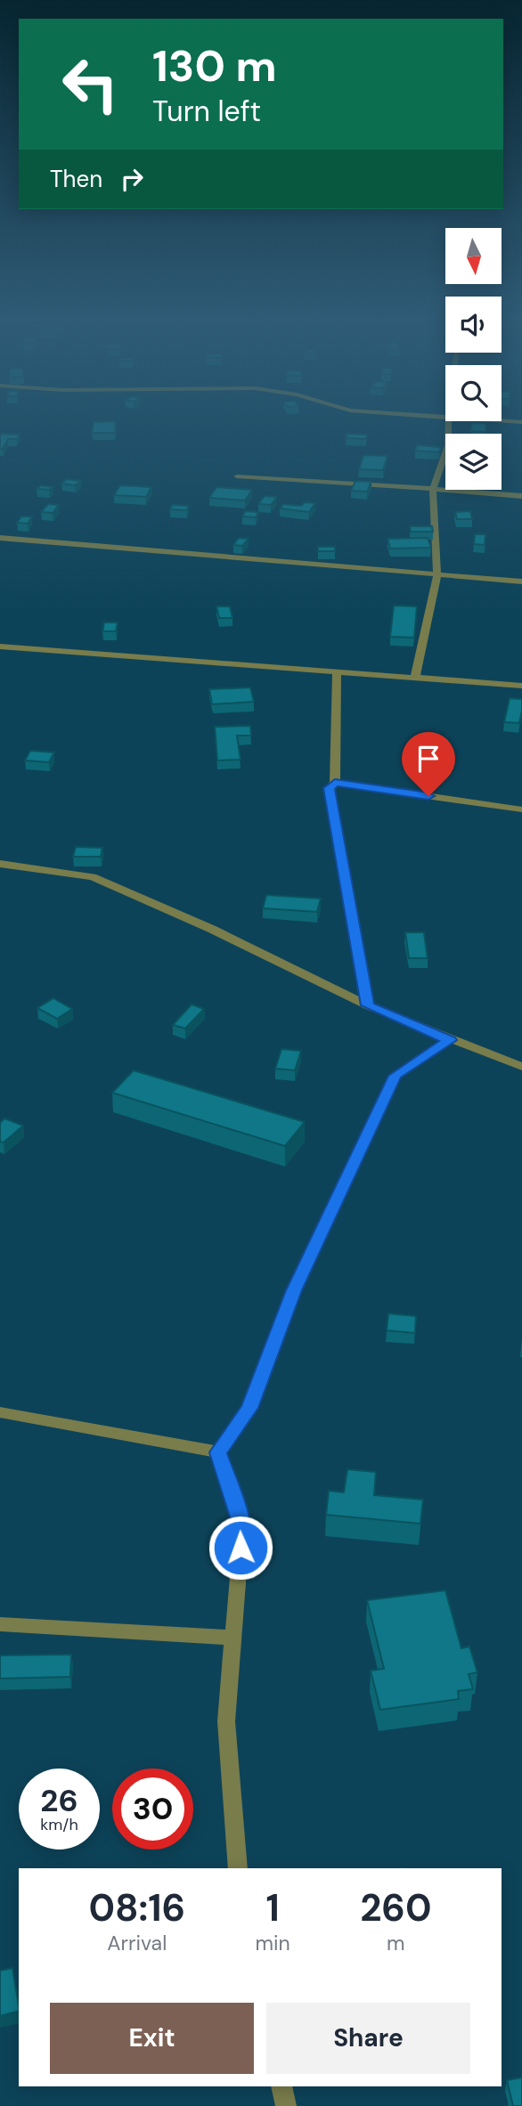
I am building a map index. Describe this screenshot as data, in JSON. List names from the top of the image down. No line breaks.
{"north":"bottom","page":{"turn":["130 m","Turn left"],"then":"Then","speed":"26 km/h","limit":"30","eta":["08:16","Arrival","1","min","260","m"],"buttons":["Exit","Share"]}}
